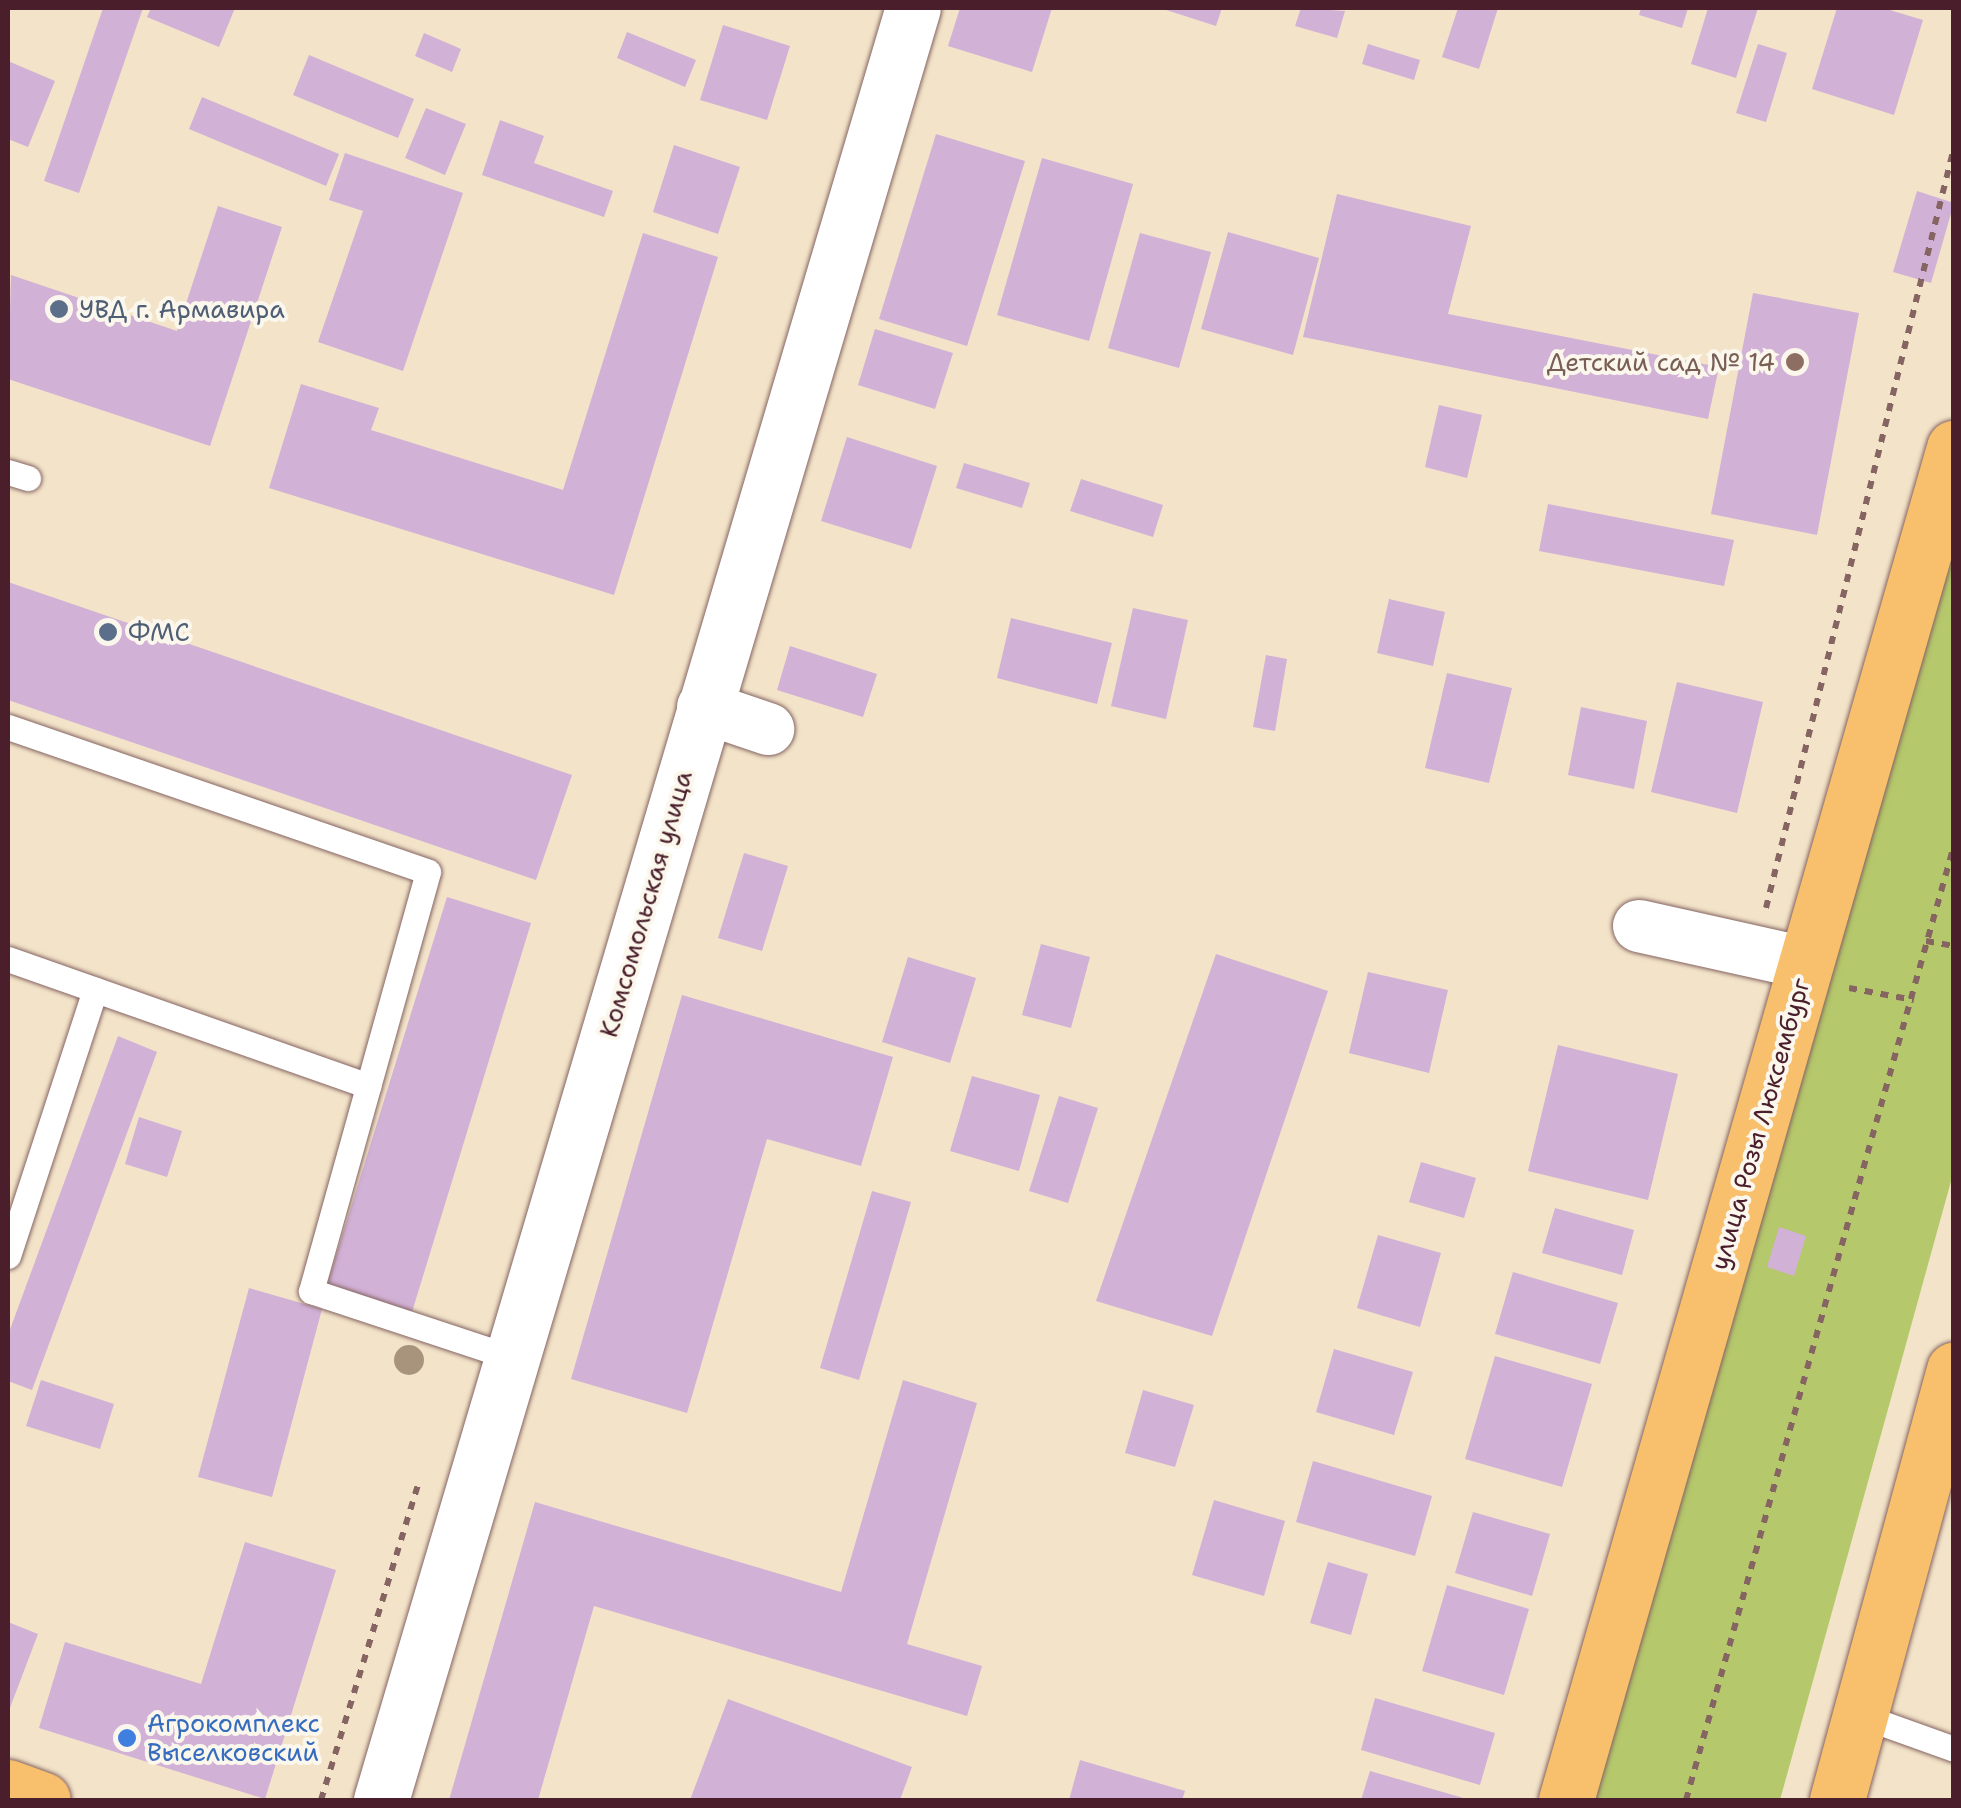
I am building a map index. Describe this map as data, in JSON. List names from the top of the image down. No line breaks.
{"streets":{"main road":["улица Розы Люксембург"],"street":["Комсомольская улица"]},"places":["УВД г. Армавира","Детский сад № 14","ФМС","Агрокомплекс Выселковский"]}
